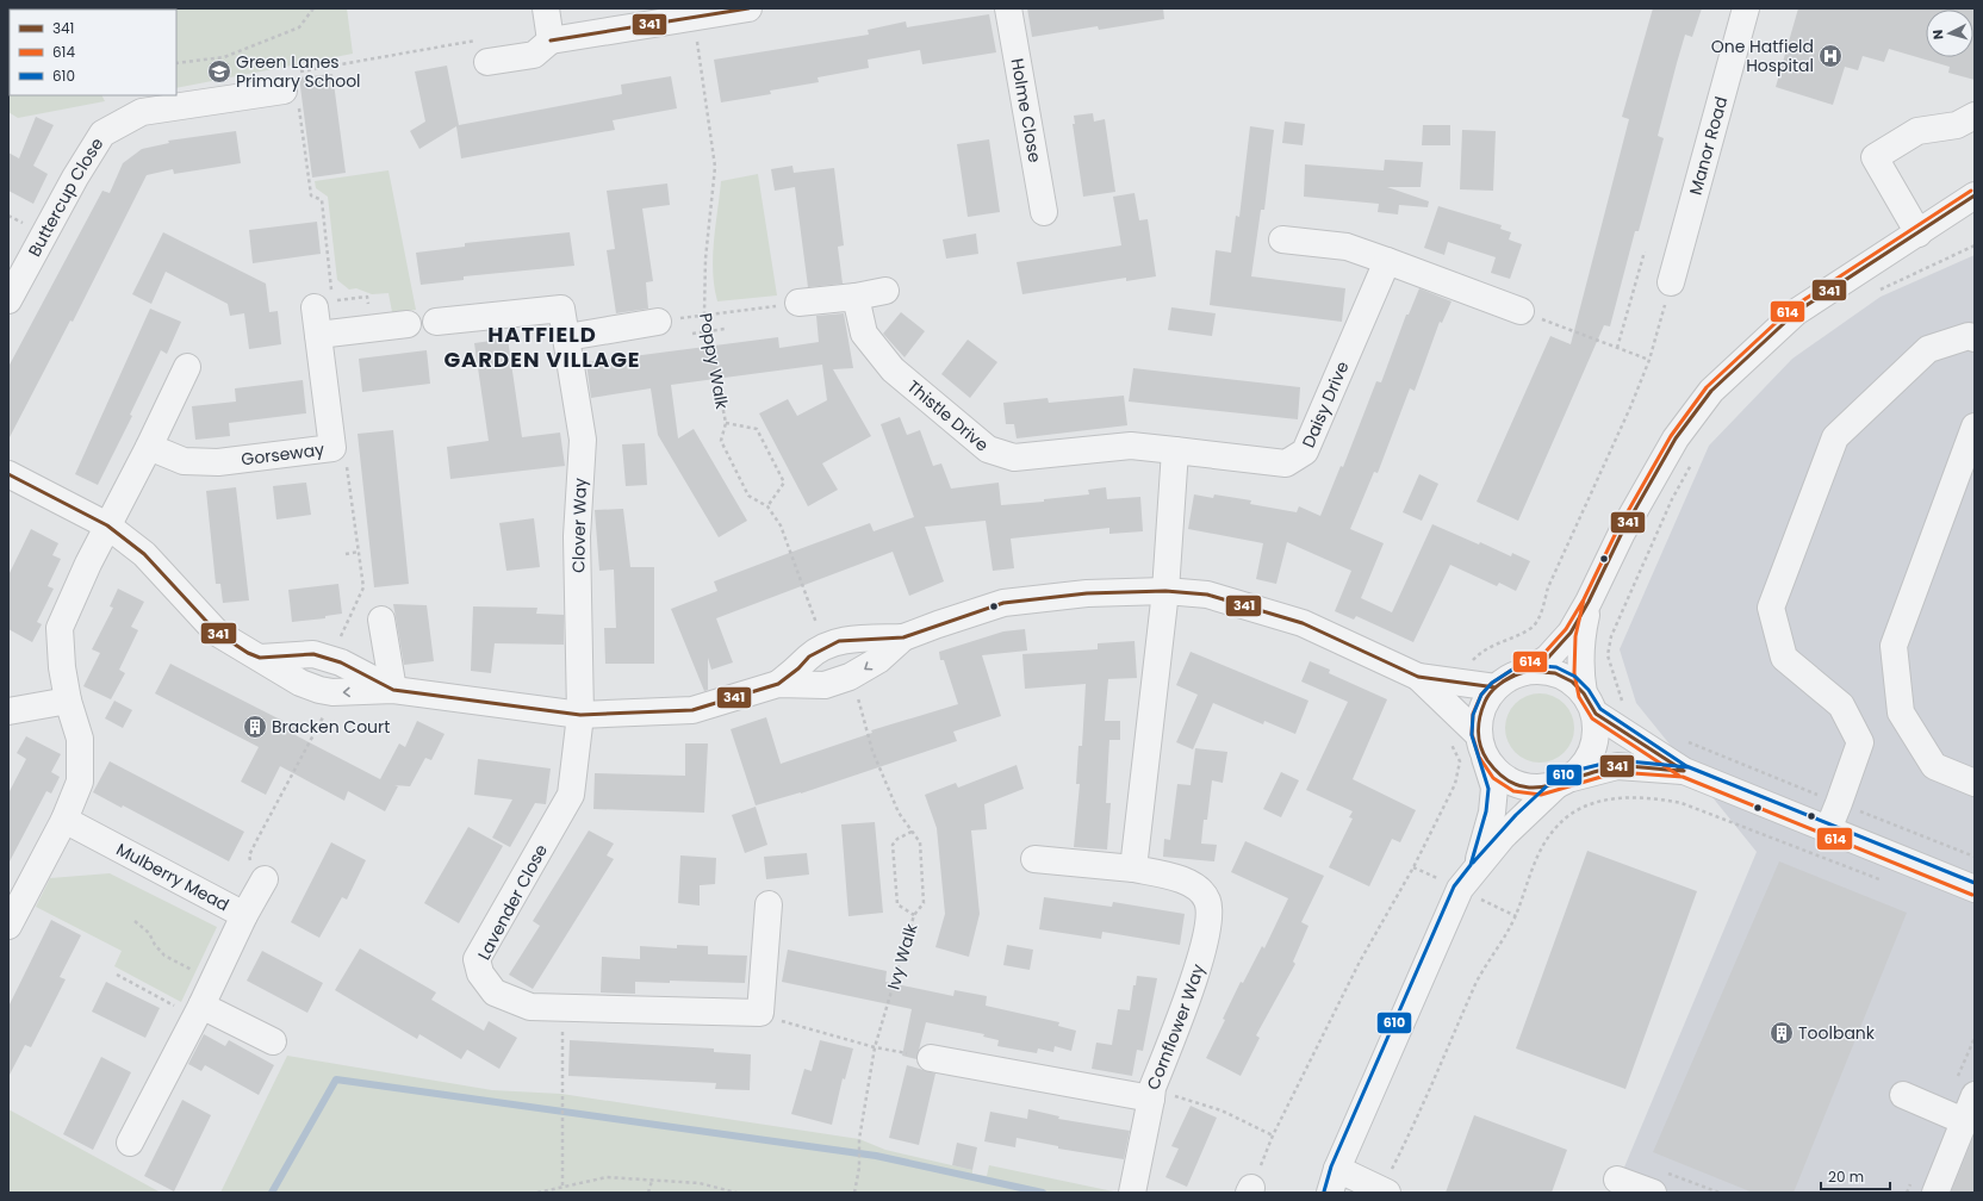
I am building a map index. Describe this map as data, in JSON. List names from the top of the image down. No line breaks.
{"streets":{"street":["Holme Close","Manor Road","Buttercup Close","Daisy Drive","Thistle Drive","Gorseway","Clover Way","Mulberry Mead","Lavender Close","Cornflower Way"],"path":["Poppy Walk","Ivy Walk"]},"crossings":[["Daisy Drive","Thistle Drive"],["Clover Way","Lavender Close"]],"districts":["HATFIELD GARDEN VILLAGE"],"places":{"hospital":["One Hatfield Hospital"],"school or university":["Green Lanes Primary School"],"building":["Bracken Court","Toolbank"]},"lines":["transit line 341","transit line 614","transit line 610"],"legend":["341","614","610"],"scale_bar":"20 m","north":"left"}
